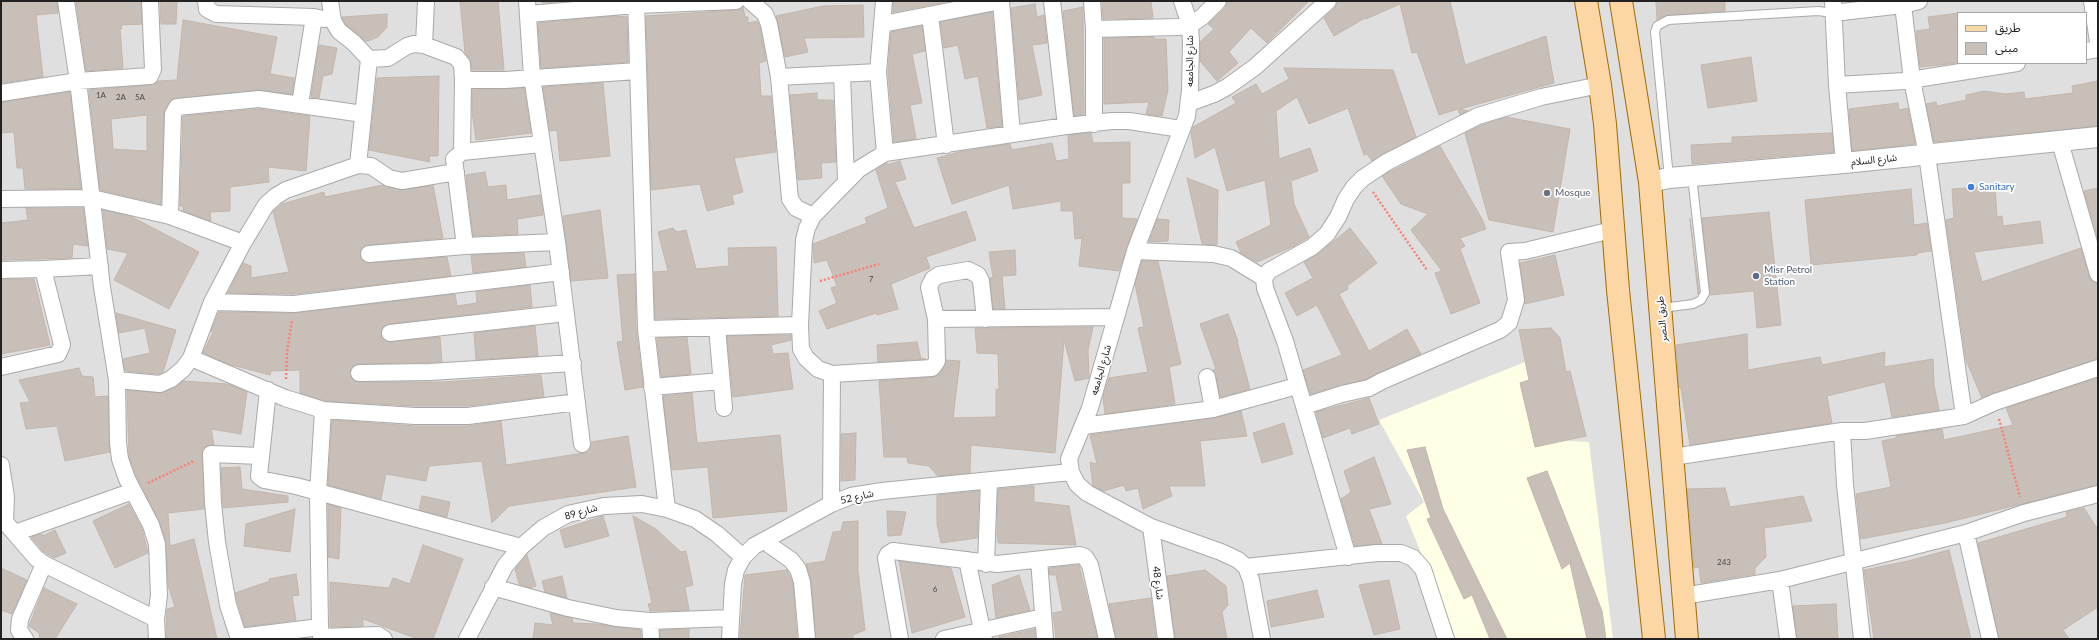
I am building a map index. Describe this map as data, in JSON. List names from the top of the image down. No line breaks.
{"streets":{"main road":["طريق النصر"],"street":["شارع الجامعه","شارع السلام","شارع 52","شارع 89","شارع 48"]},"crossings":[["شارع الجامعه","شارع 52"],["شارع السلام","طريق النصر"],["شارع 52","شارع 89"]],"places":["Sanitary","Mosque","Misr Petrol Station"],"house_numbers":["1A","2A","5A","7","243","6"],"legend":["طريق","مبنى"]}
